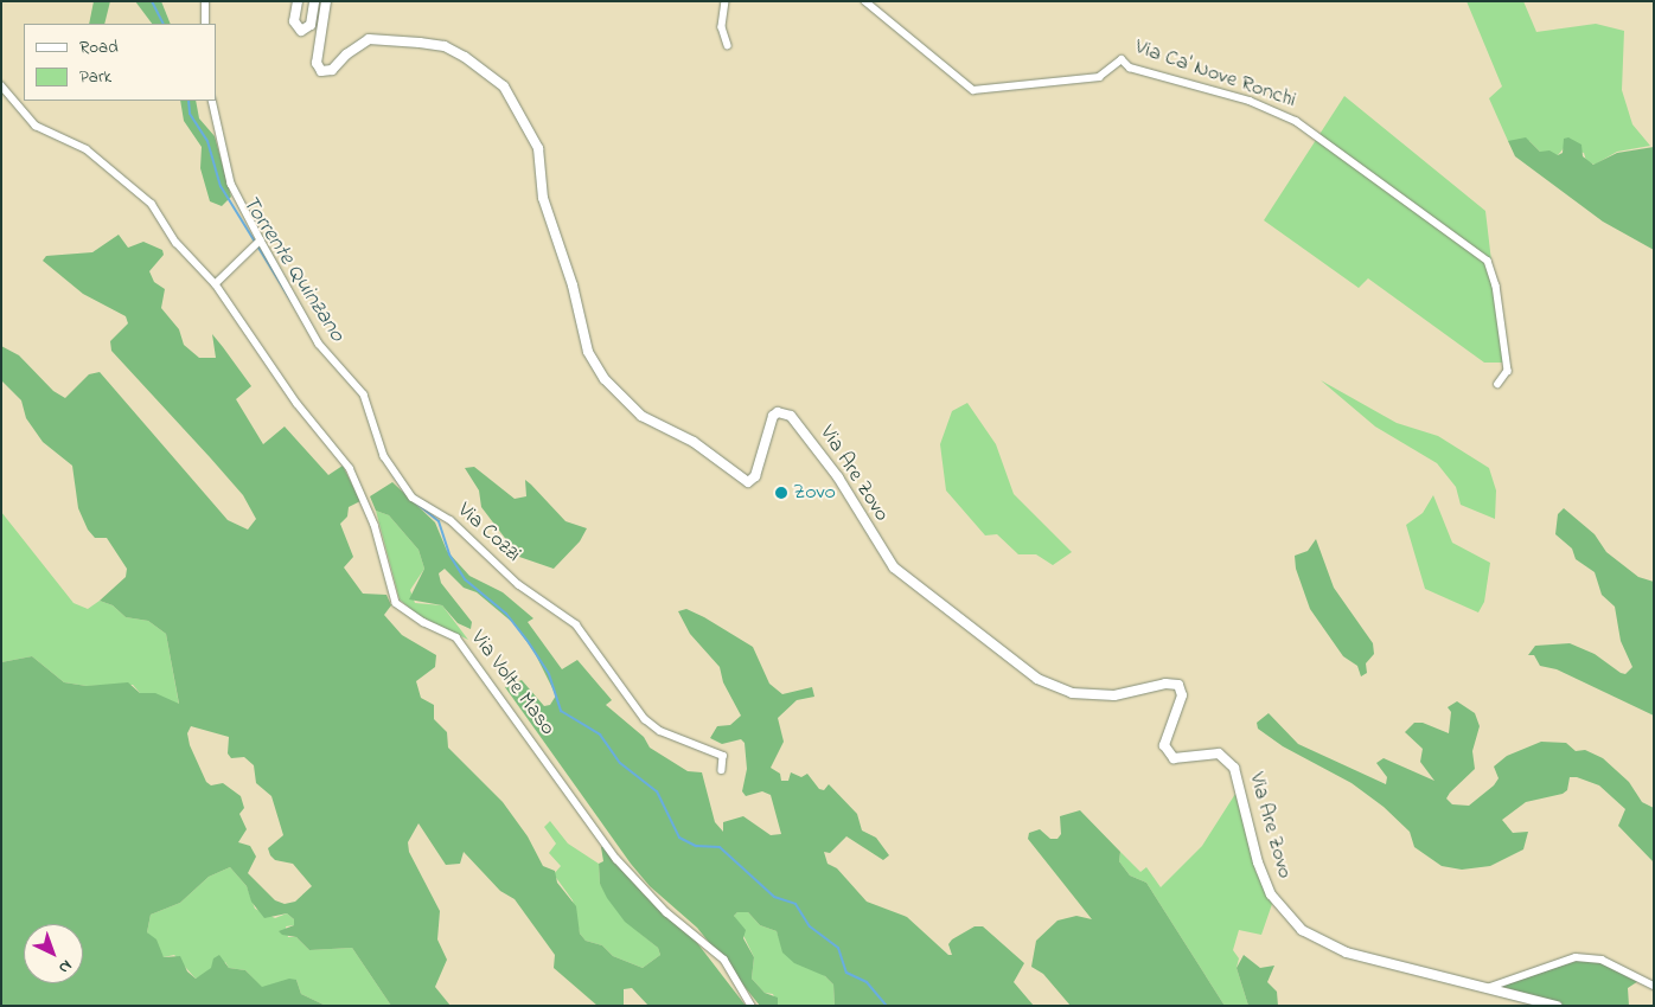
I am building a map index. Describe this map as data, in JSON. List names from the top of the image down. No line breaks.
{"streets":{"street":["Via Ca' Nove Ronchi","Via Are Zovo","Via Cozzi","Via Volte Maso"]},"water":["Torrente Quinzano"],"places":["Zovo"],"legend":["Road","Park"],"north":"bottom right"}
